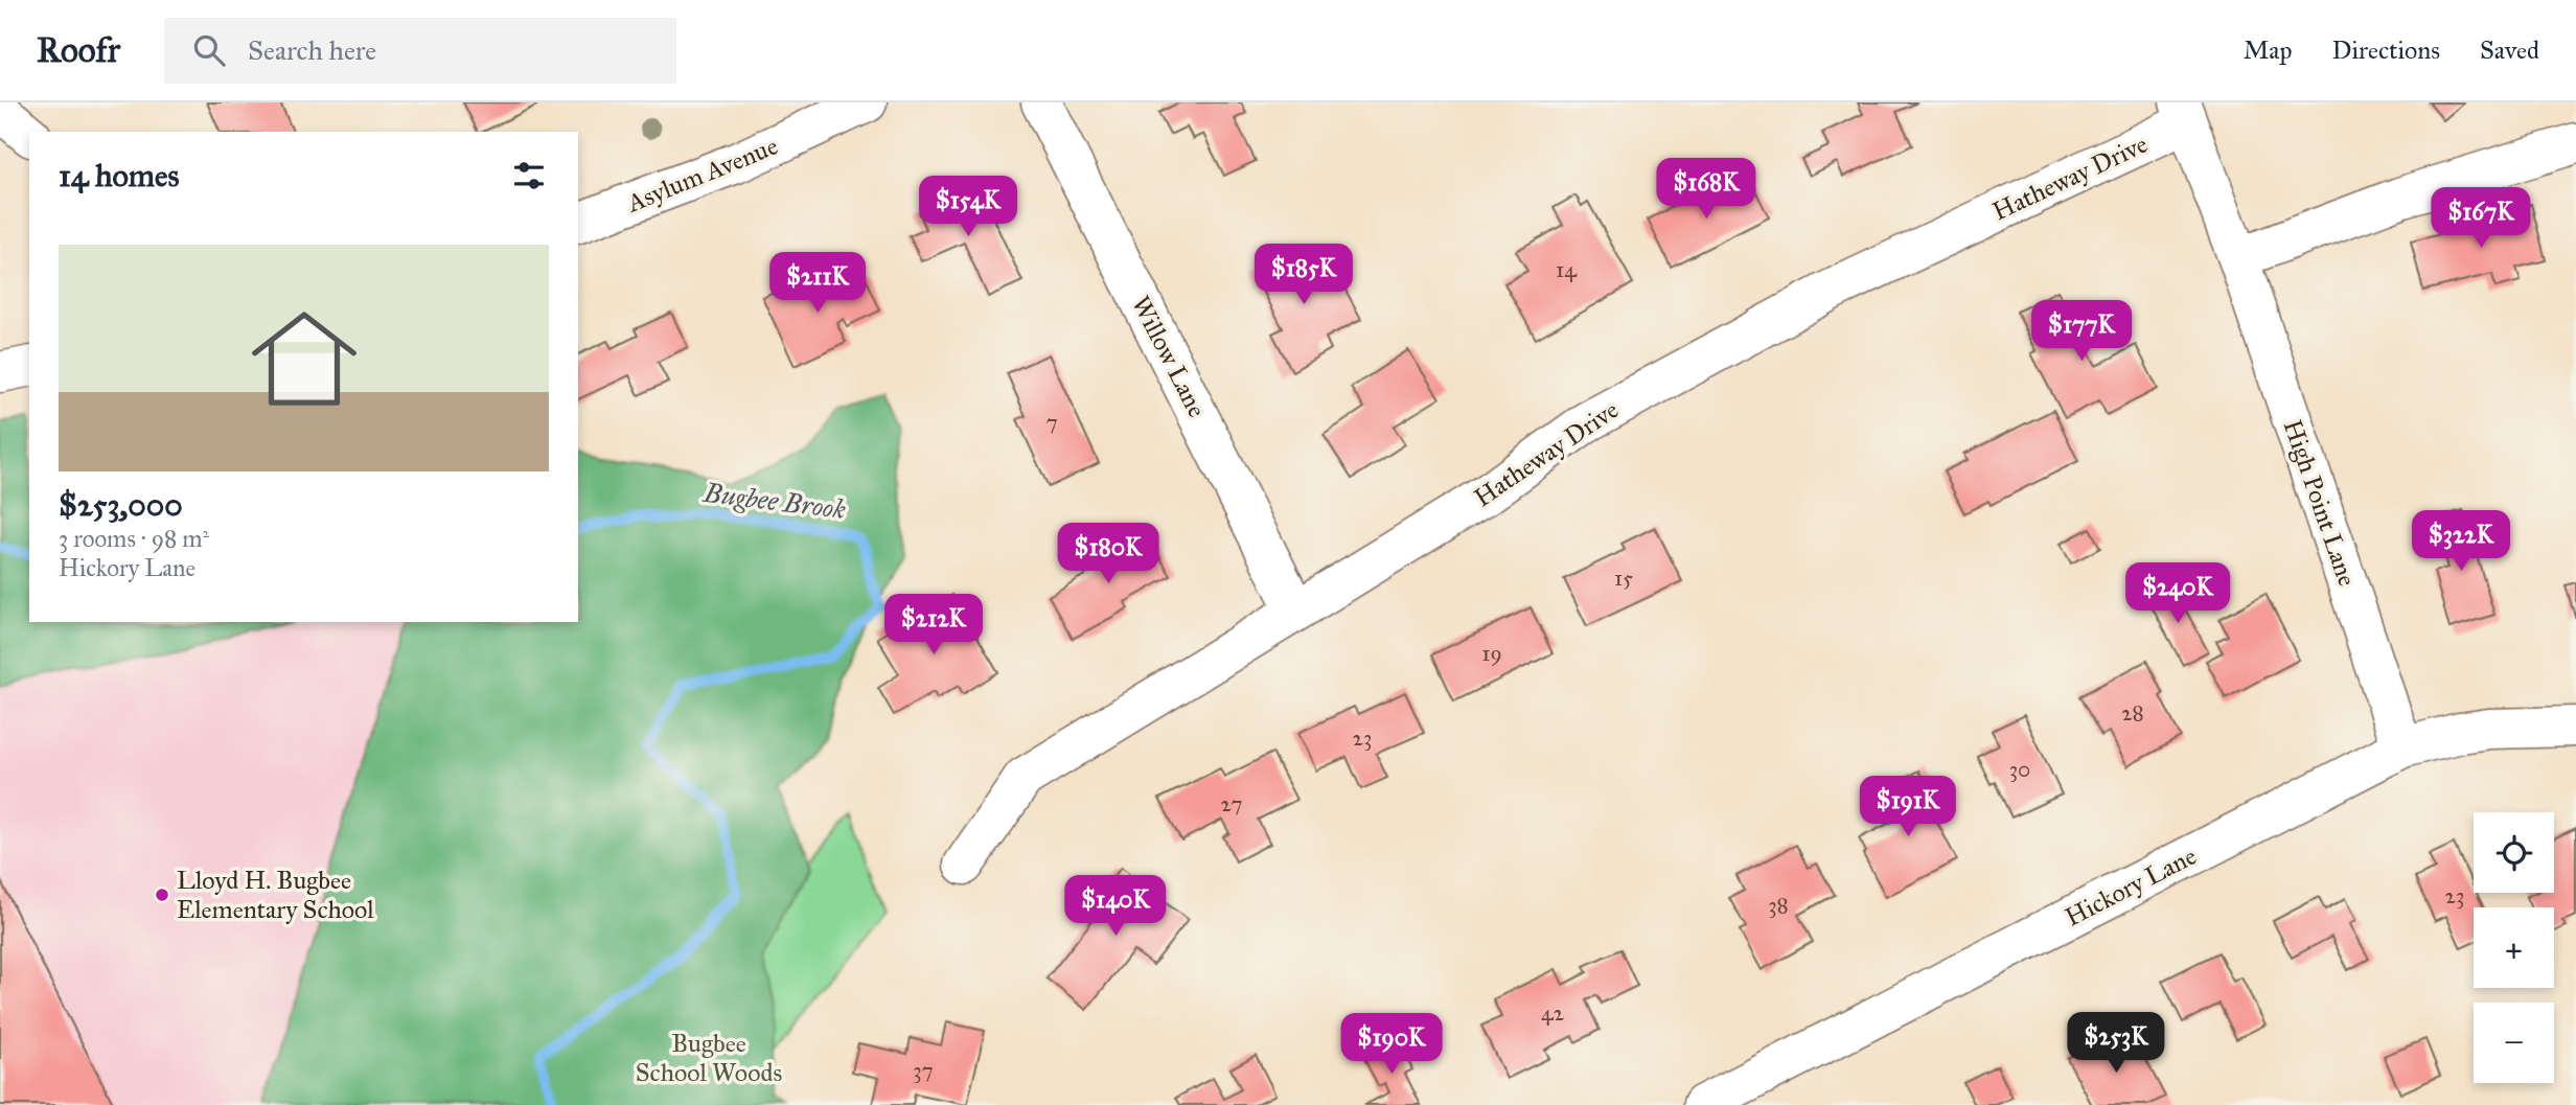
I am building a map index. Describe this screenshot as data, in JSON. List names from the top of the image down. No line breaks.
{"streets":{"street":["Asylum Avenue","Hatheway Drive","Willow Lane","High Point Lane","Hickory Lane"]},"crossings":[["Hatheway Drive","Willow Lane"],["Hatheway Drive","High Point Lane"],["High Point Lane","Hickory Lane"]],"water":["Bugbee Brook"],"parks":["Bugbee School Woods"],"places":["Lloyd H. Bugbee Elementary School"],"house_numbers":["14","7","15","19","28","23","30","27","23","38","42","37"],"page":{"header":"Roofr","search":"Search here","nav":["Map","Directions","Saved"],"heading":"14 homes","price":["$168K","$154K","$167K","$185K","$211K","$177K","$322K","$180K","$240K","$212K","$191K","$140K","$253K","$190K"],"list":[{"name":"$253,000","note":"3 rooms · 98 m² · Hickory Lane"}],"map_buttons":["+","−"]}}
